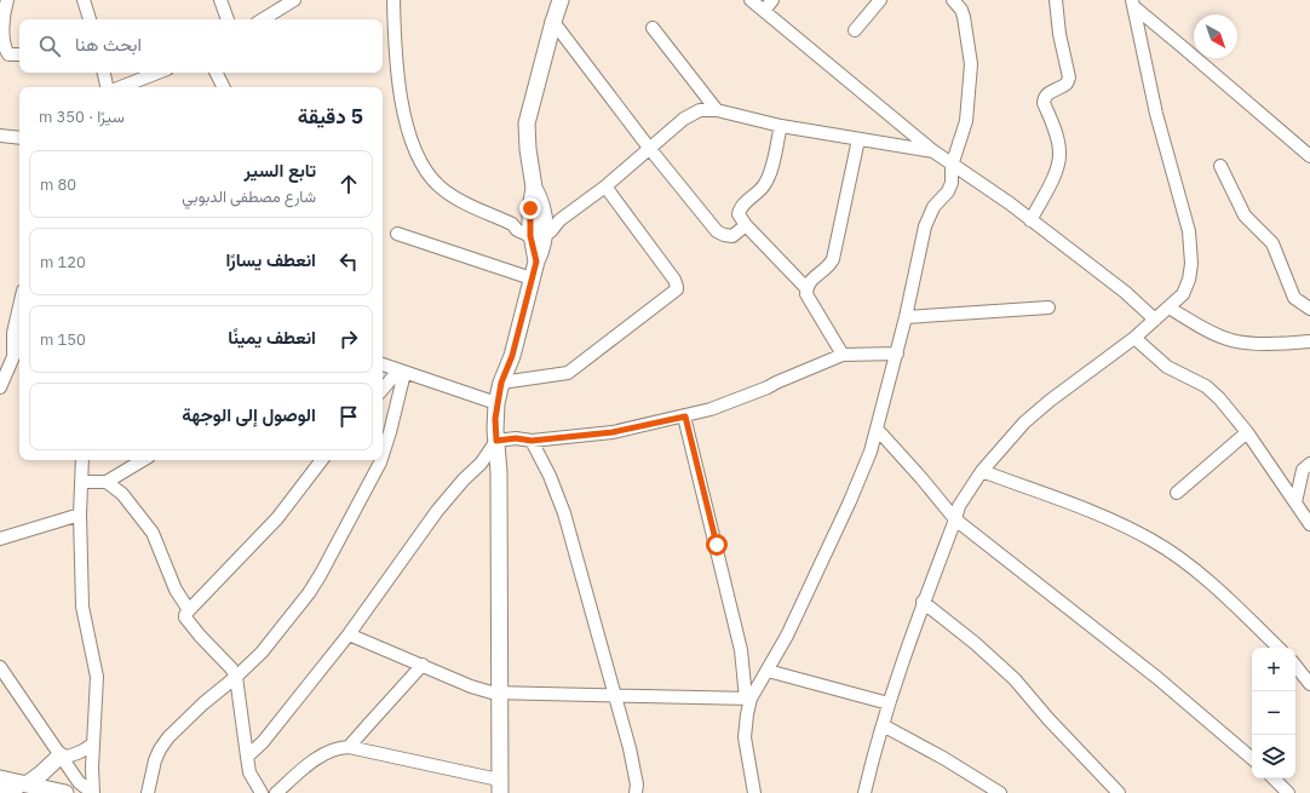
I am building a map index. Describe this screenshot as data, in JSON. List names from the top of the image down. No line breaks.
{"north":"bottom right","page":{"search":"ابحث هنا","heading":["5 دقيقة","سيرًا · 350 m"],"list":[["تابع السير","شارع مصطفى الدبوبي","80 m"],["انعطف يسارًا","120 m"],["انعطف يمينًا","150 m"],"الوصول إلى الوجهة"],"map_buttons":["+","−"]}}
